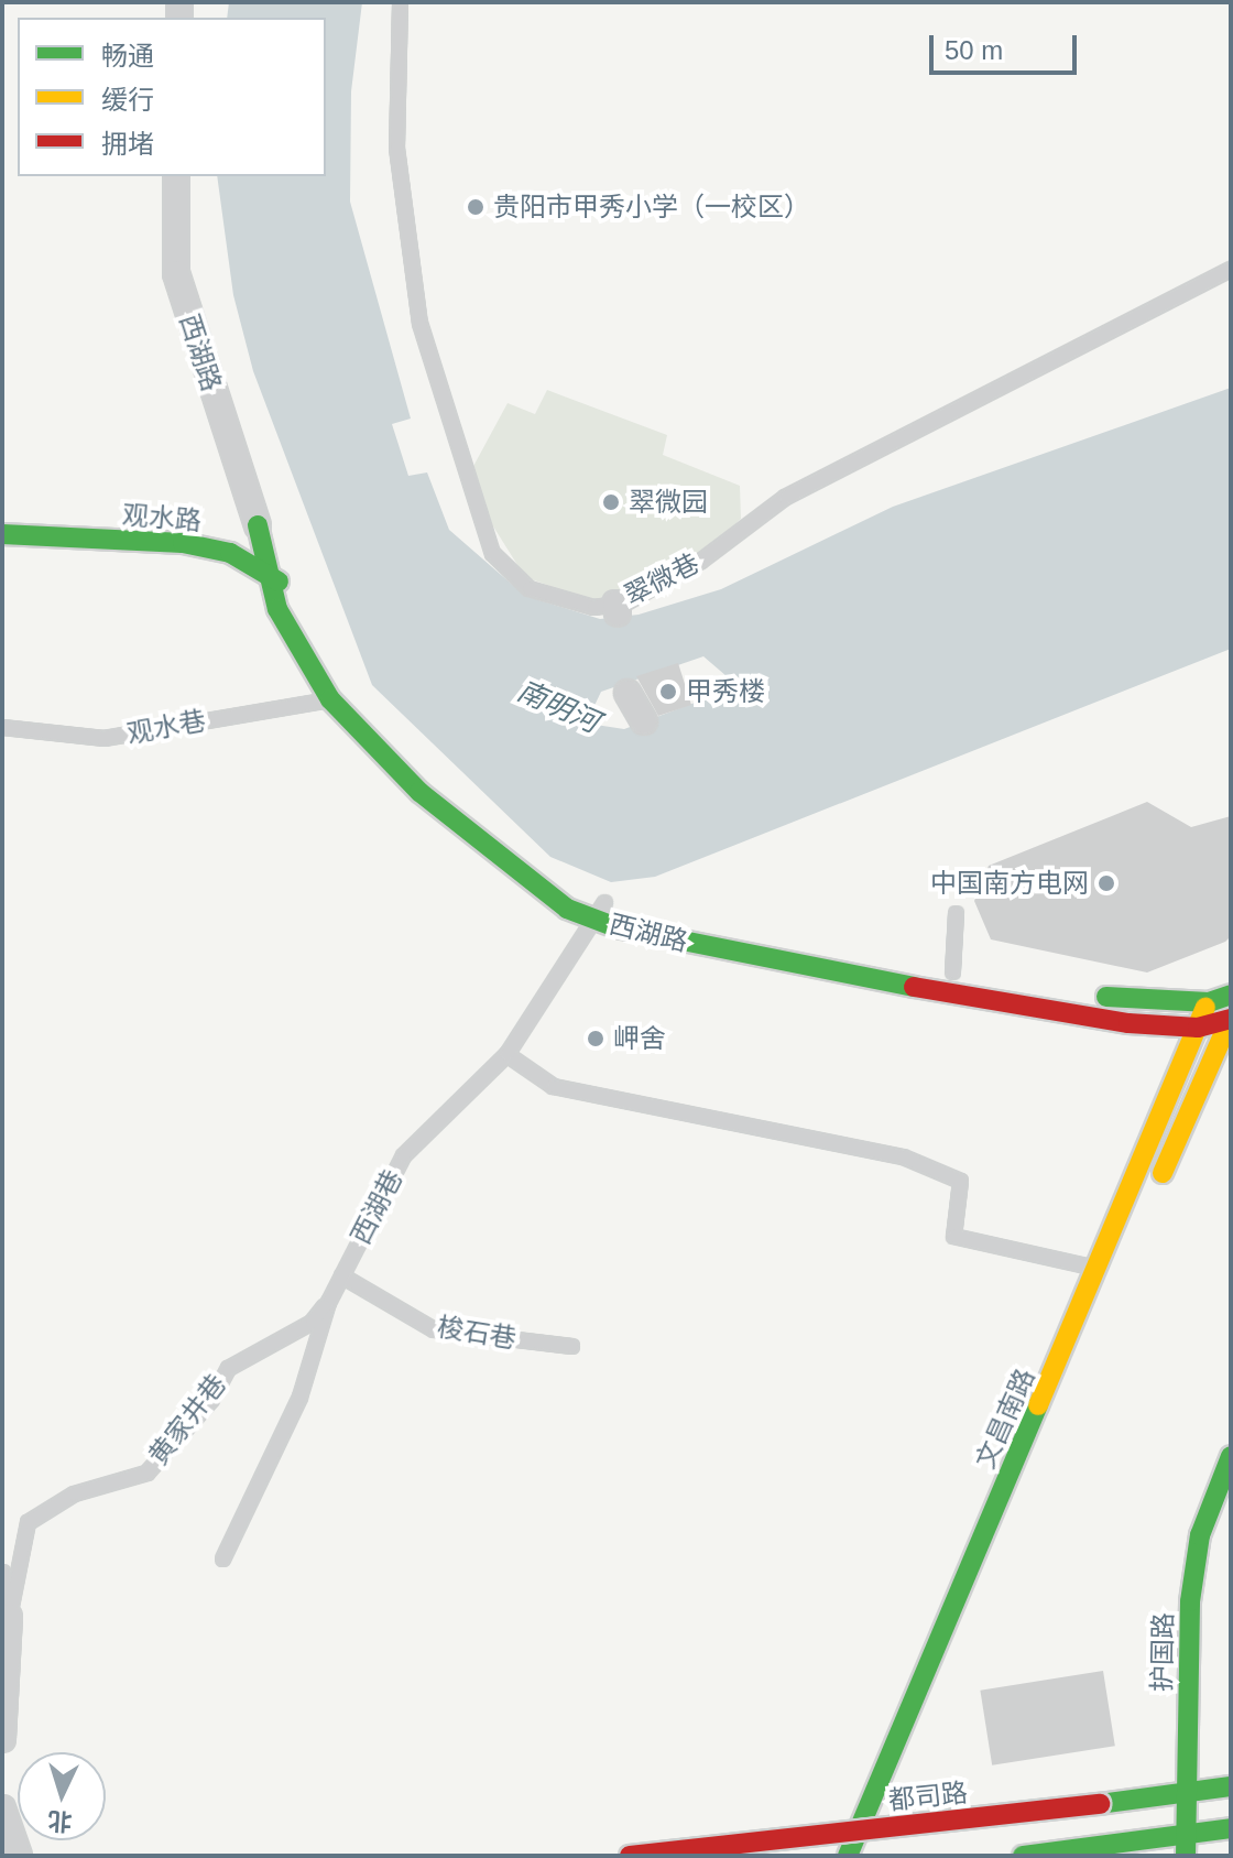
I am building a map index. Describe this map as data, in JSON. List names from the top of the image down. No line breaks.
{"streets":{"main road":["西湖路","观水路","文昌南路","护国路","都司路"],"lane":["翠微巷","观水巷","西湖巷","梭石巷","黄家井巷"]},"crossings":[["西湖路","观水路"],["西湖路","观水巷"],["西湖路","西湖巷"],["西湖路","文昌南路"],["西湖巷","梭石巷"],["西湖巷","黄家井巷"],["护国路","都司路"]],"water":["南明河"],"places":["贵阳市甲秀小学（一校区）","翠微园","甲秀楼","中国南方电网","岬舍"],"legend":["畅通","缓行","拥堵"],"scale_bar":"50 m","north":"bottom"}
